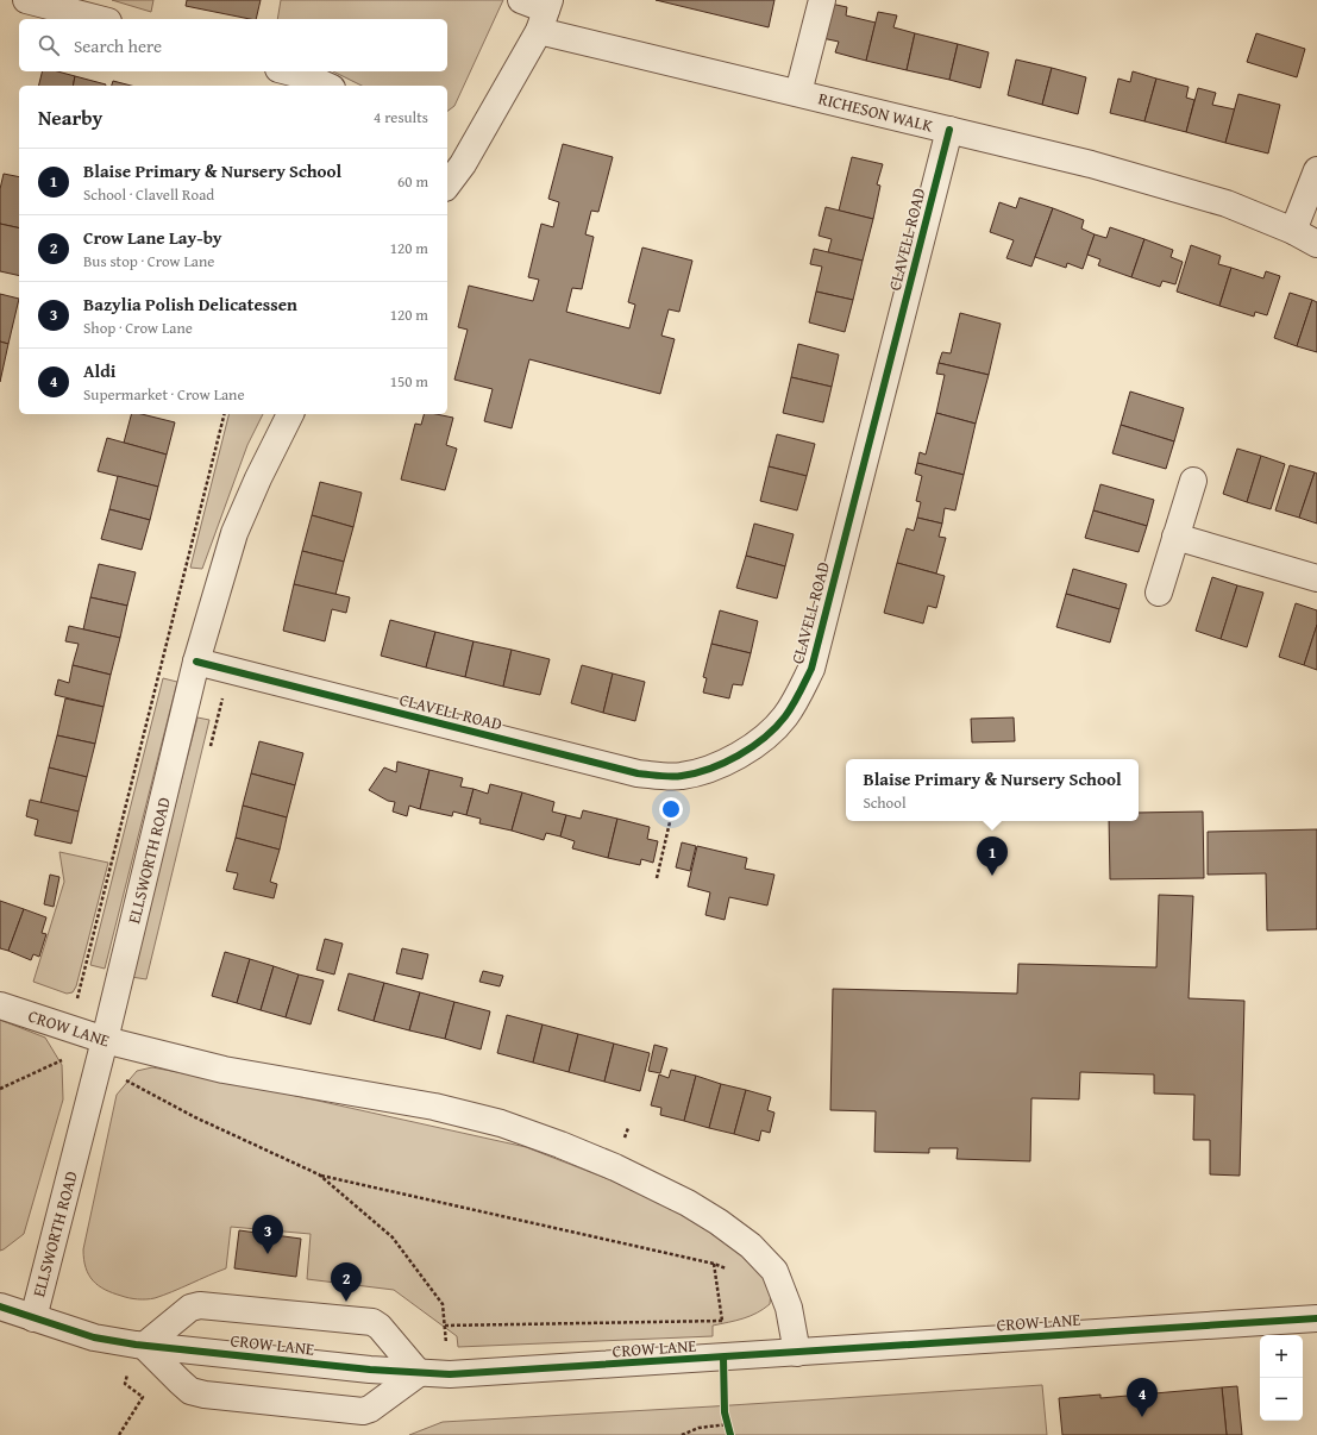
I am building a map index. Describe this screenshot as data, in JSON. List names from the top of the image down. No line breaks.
{"streets":{"street":["RICHESON WALK","CLAVELL ROAD","ELLSWORTH ROAD","CROW LANE"]},"crossings":[["RICHESON WALK","CLAVELL ROAD"],["CLAVELL ROAD","ELLSWORTH ROAD"],["ELLSWORTH ROAD","CROW LANE"]],"page":{"search":"Search here","heading":["Nearby","4 results"],"list":[{"mark":"1","name":"Blaise Primary & Nursery School","note":"School · Clavell Road","value":"60 m"},{"mark":"2","name":"Crow Lane Lay-by","note":"Bus stop · Crow Lane","value":"120 m"},{"mark":"3","name":"Bazylia Polish Delicatessen","note":"Shop · Crow Lane","value":"120 m"},{"mark":"4","name":"Aldi","note":"Supermarket · Crow Lane","value":"150 m"}],"popup":["Blaise Primary & Nursery School","School"],"pins":["1","3","2","4"],"map_buttons":["+","−"]}}
